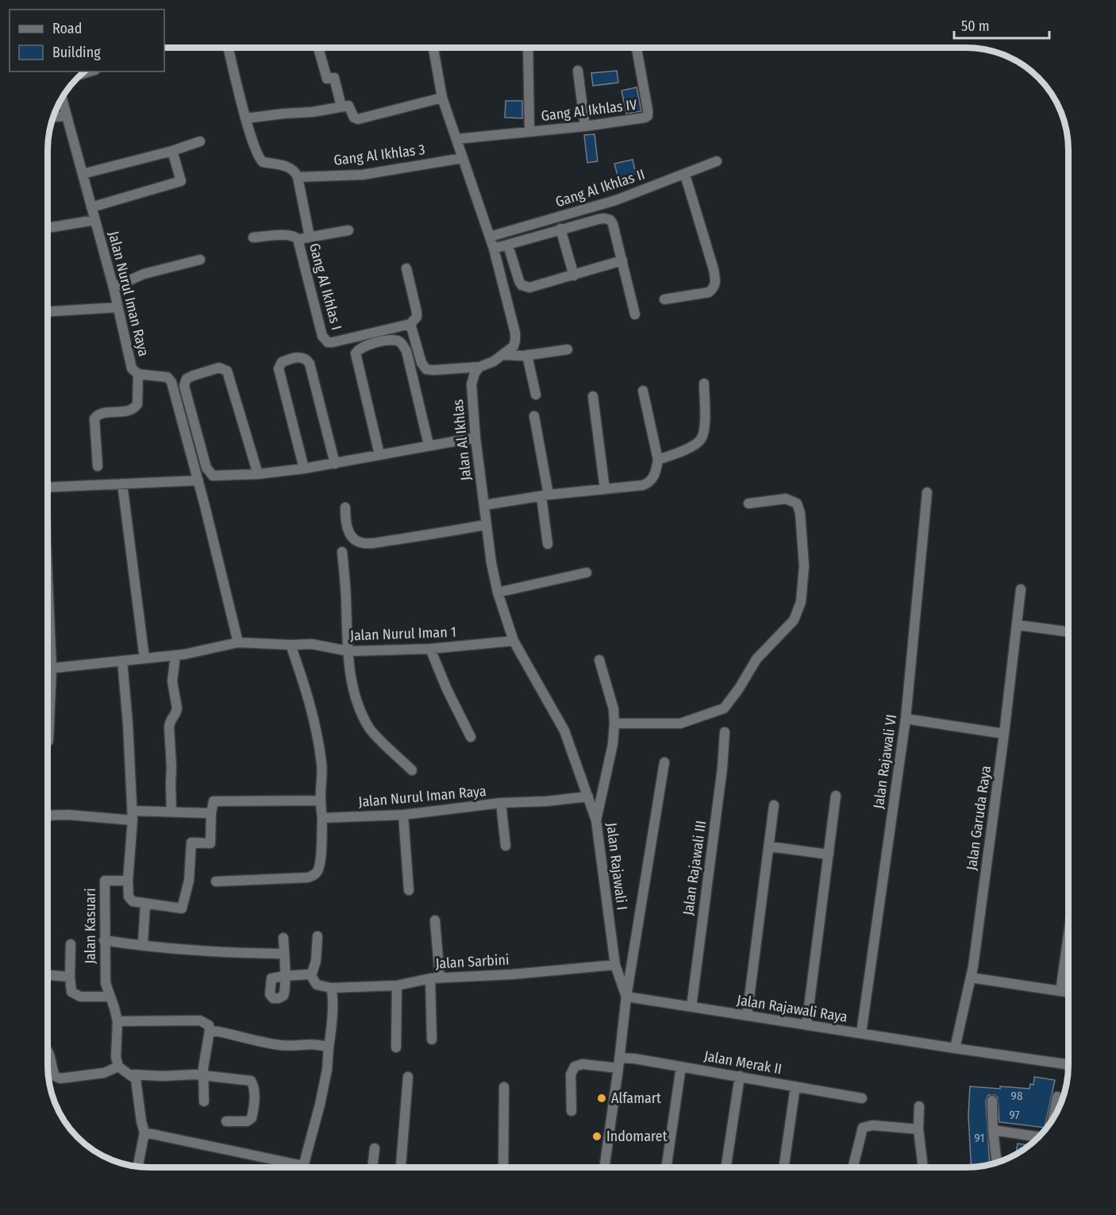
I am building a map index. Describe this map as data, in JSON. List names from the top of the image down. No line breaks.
{"streets":{"street":["Gang Al Ikhlas IV","Gang Al Ikhlas 3","Gang Al Ikhlas II","Gang Al Ikhlas I","Jalan Nurul Iman Raya","Jalan Al Ikhlas","Jalan Nurul Iman 1","Jalan Rajawali VI","Jalan Garuda Raya","Jalan Rajawali I","Jalan Rajawali III","Jalan Kasuari","Jalan Sarbini","Jalan Rajawali Raya","Jalan Merak II"]},"crossings":[["Jalan Nurul Iman Raya","Jalan Al Ikhlas"],["Jalan Nurul Iman Raya","Jalan Nurul Iman 1"],["Jalan Al Ikhlas","Jalan Nurul Iman 1"],["Jalan Al Ikhlas","Jalan Rajawali I"],["Jalan Rajawali VI","Jalan Rajawali Raya"],["Jalan Garuda Raya","Jalan Rajawali Raya"],["Jalan Rajawali I","Jalan Sarbini"],["Jalan Rajawali I","Jalan Rajawali Raya"],["Jalan Rajawali III","Jalan Rajawali Raya"]],"places":["Alfamart","Indomaret"],"house_numbers":["98","97","91"],"legend":["Road","Building"],"scale_bar":"50 m"}
